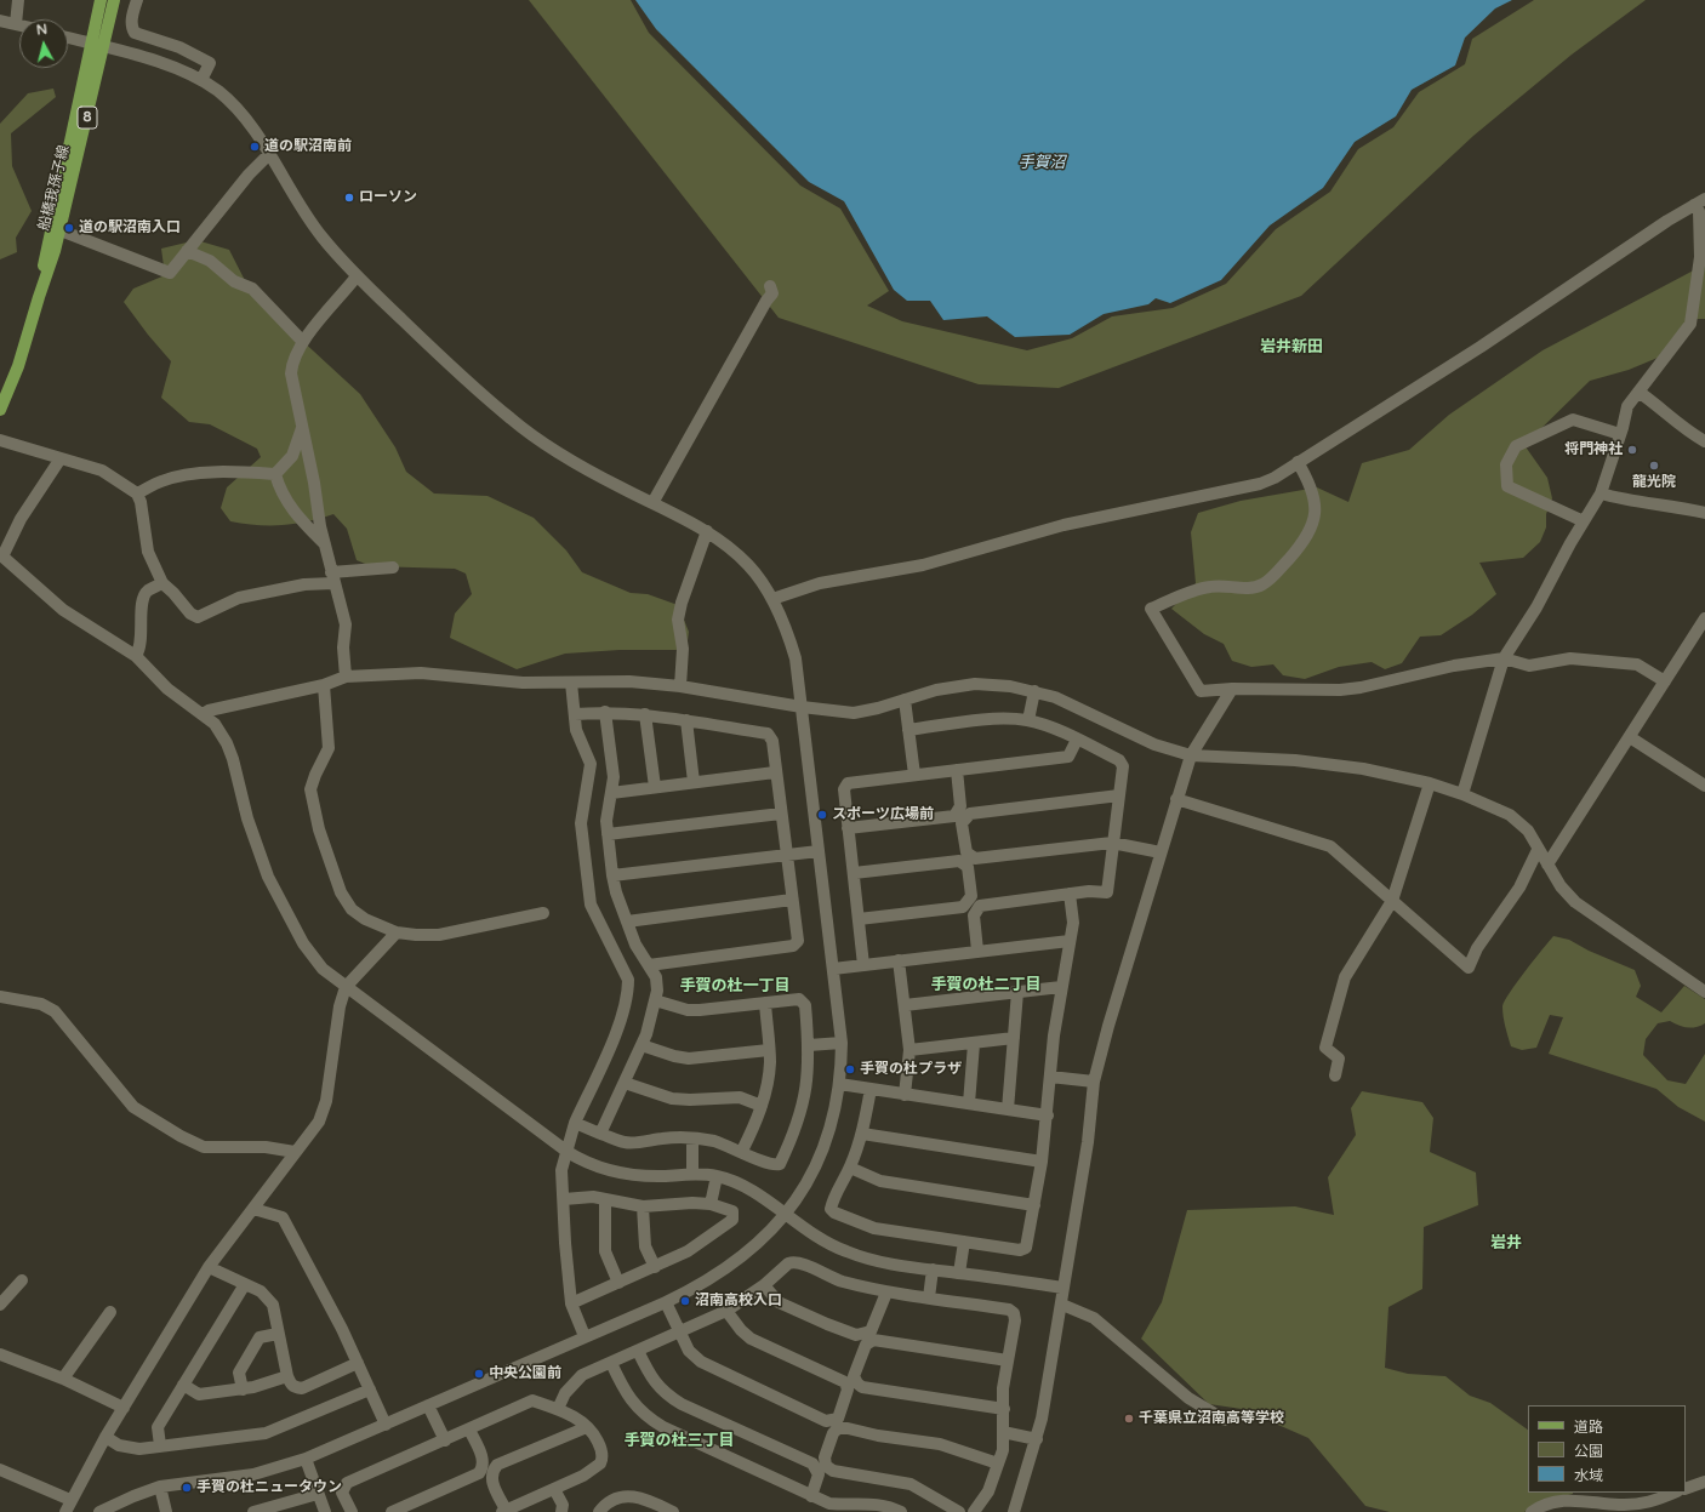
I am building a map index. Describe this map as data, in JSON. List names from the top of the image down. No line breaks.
{"streets":{"main road":["8","船橋我孫子線"]},"districts":["岩井新田","手賀の杜二丁目","手賀の杜一丁目","岩井","手賀の杜三丁目"],"water":["手賀沼"],"places":["道の駅沼南前","ローソン","道の駅沼南入口","将門神社","龍光院","スポーツ広場前","手賀の杜プラザ","沼南高校入口","中央公園前","千葉県立沼南高等学校","手賀の杜ニュータウン"],"legend":["道路","公園","水域"],"north":"top"}
